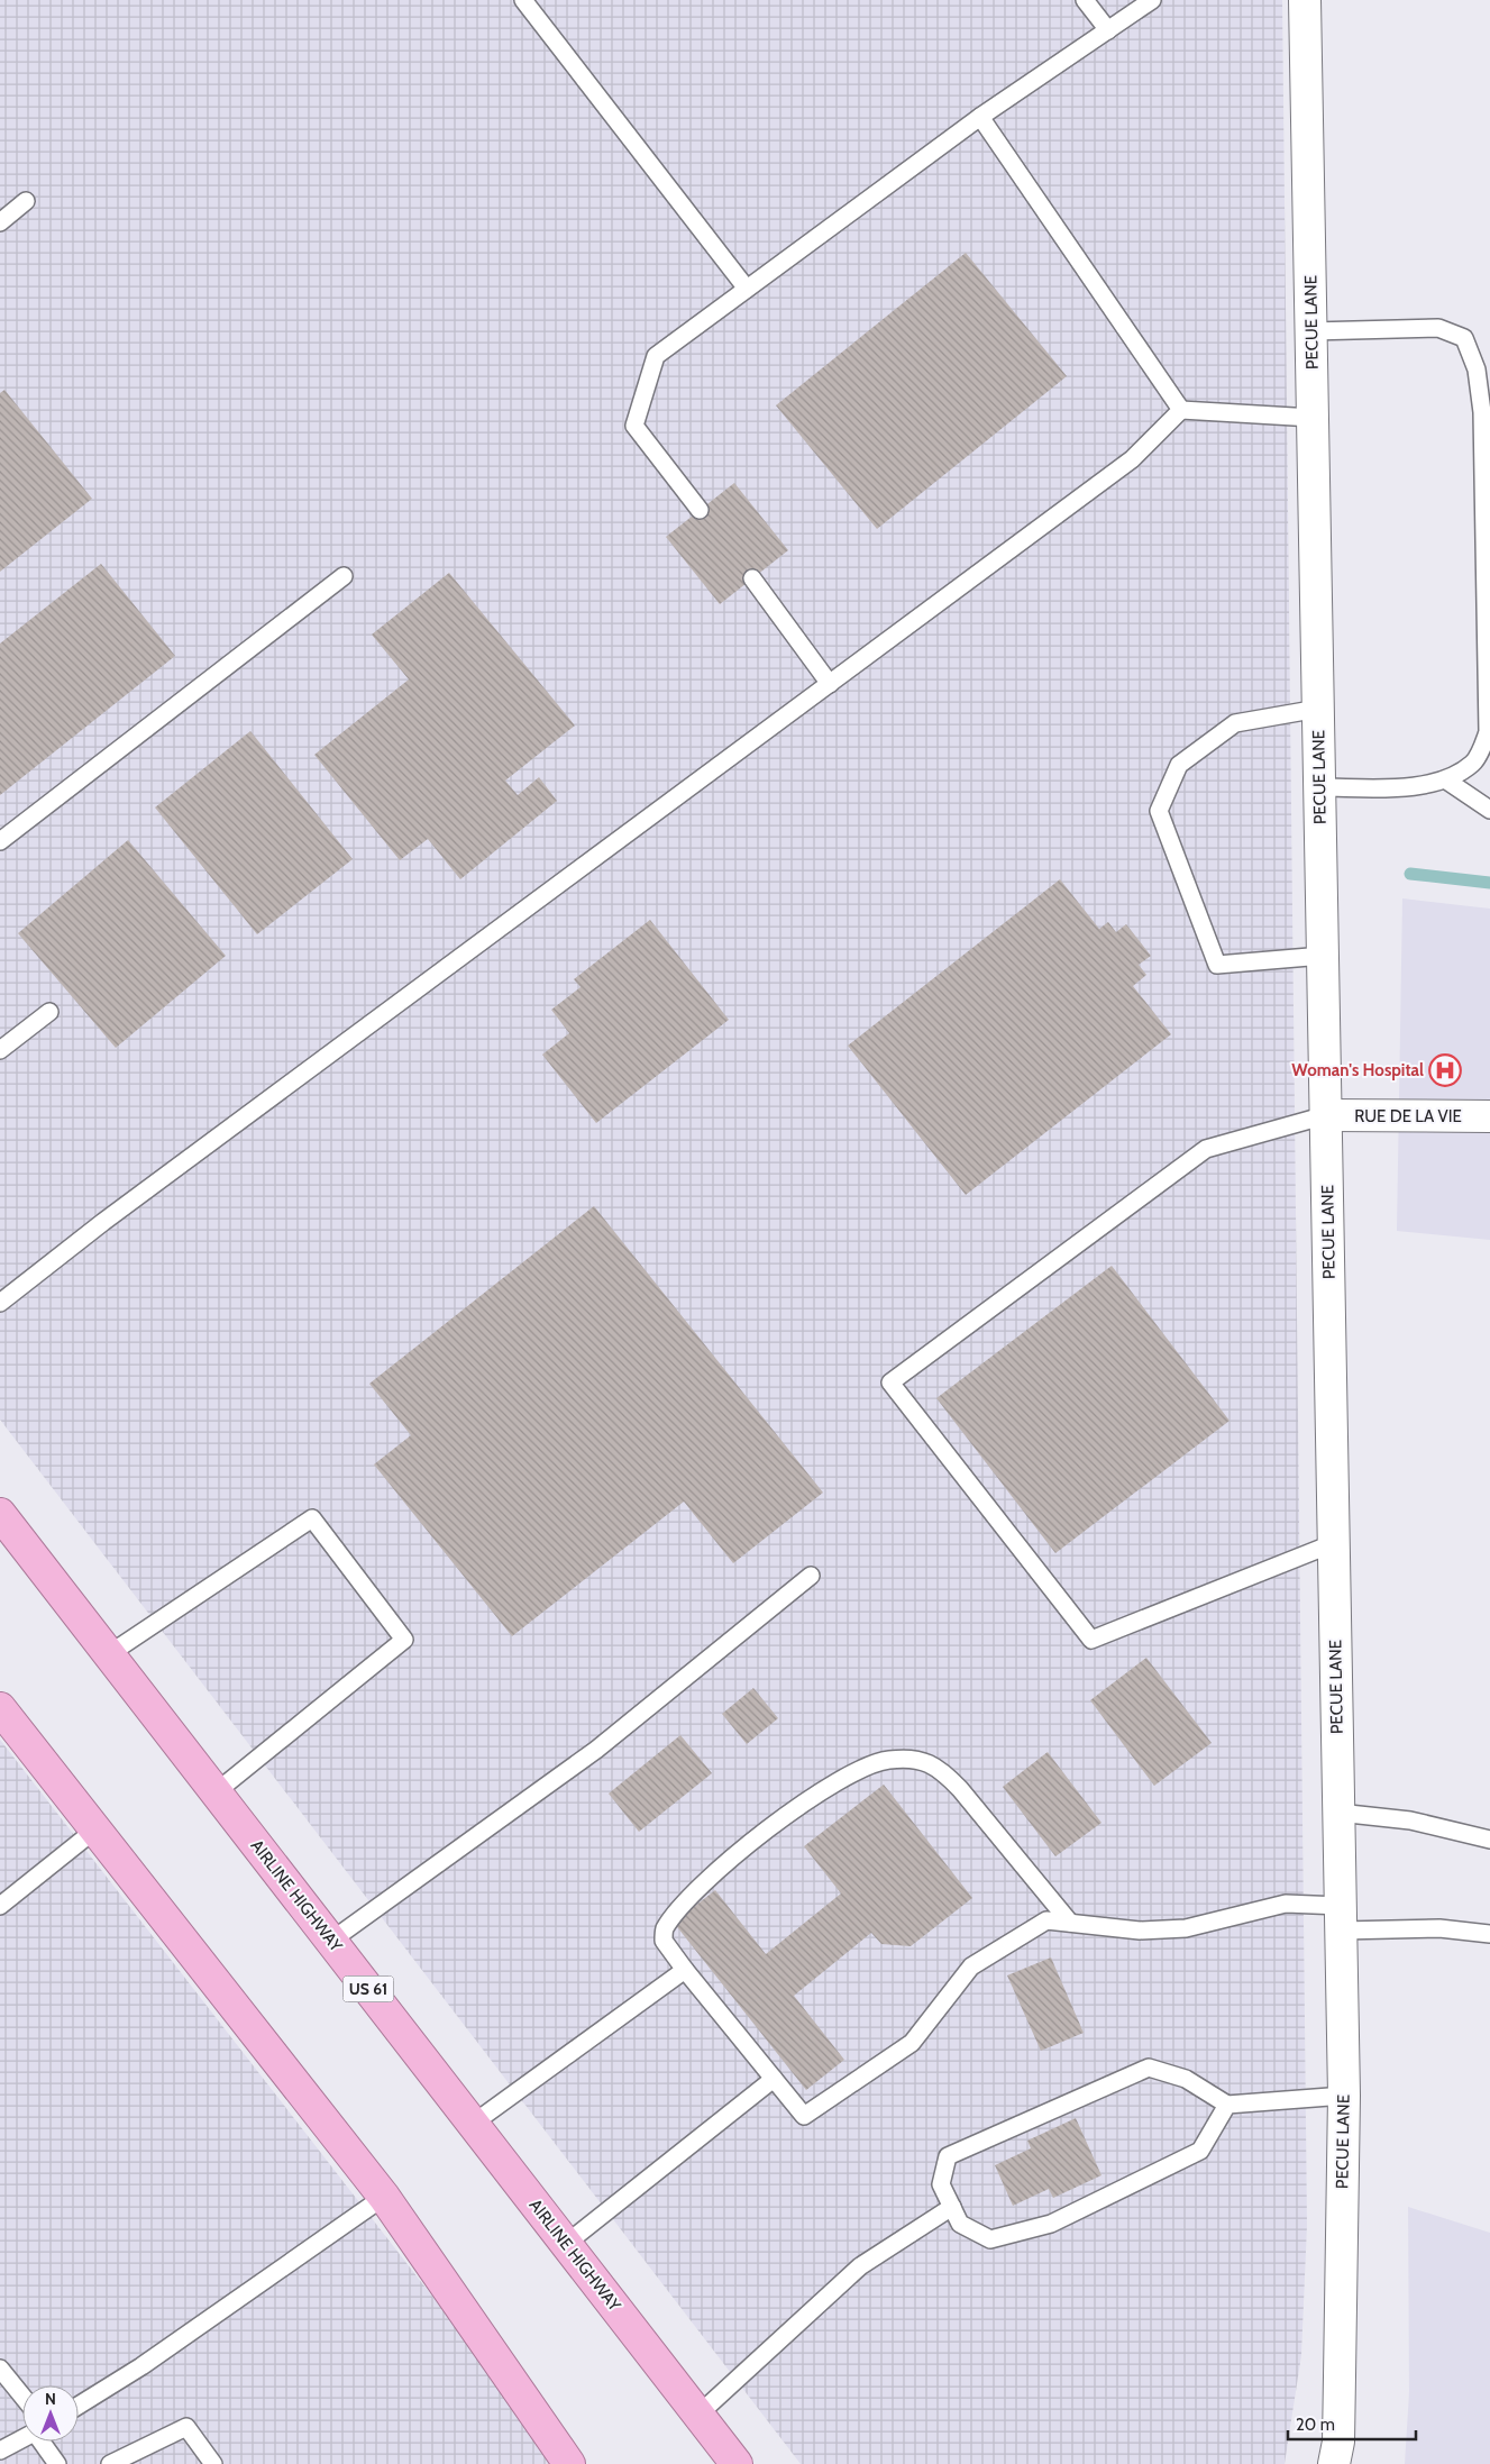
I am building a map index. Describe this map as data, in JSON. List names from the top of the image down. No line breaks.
{"streets":{"highway":["AIRLINE HIGHWAY","US 61"],"street":["PECUE LANE","RUE DE LA VIE"]},"crossings":[["PECUE LANE","RUE DE LA VIE"]],"places":{"hospital":["Woman's Hospital"]},"scale_bar":"20 m","north":"top"}
